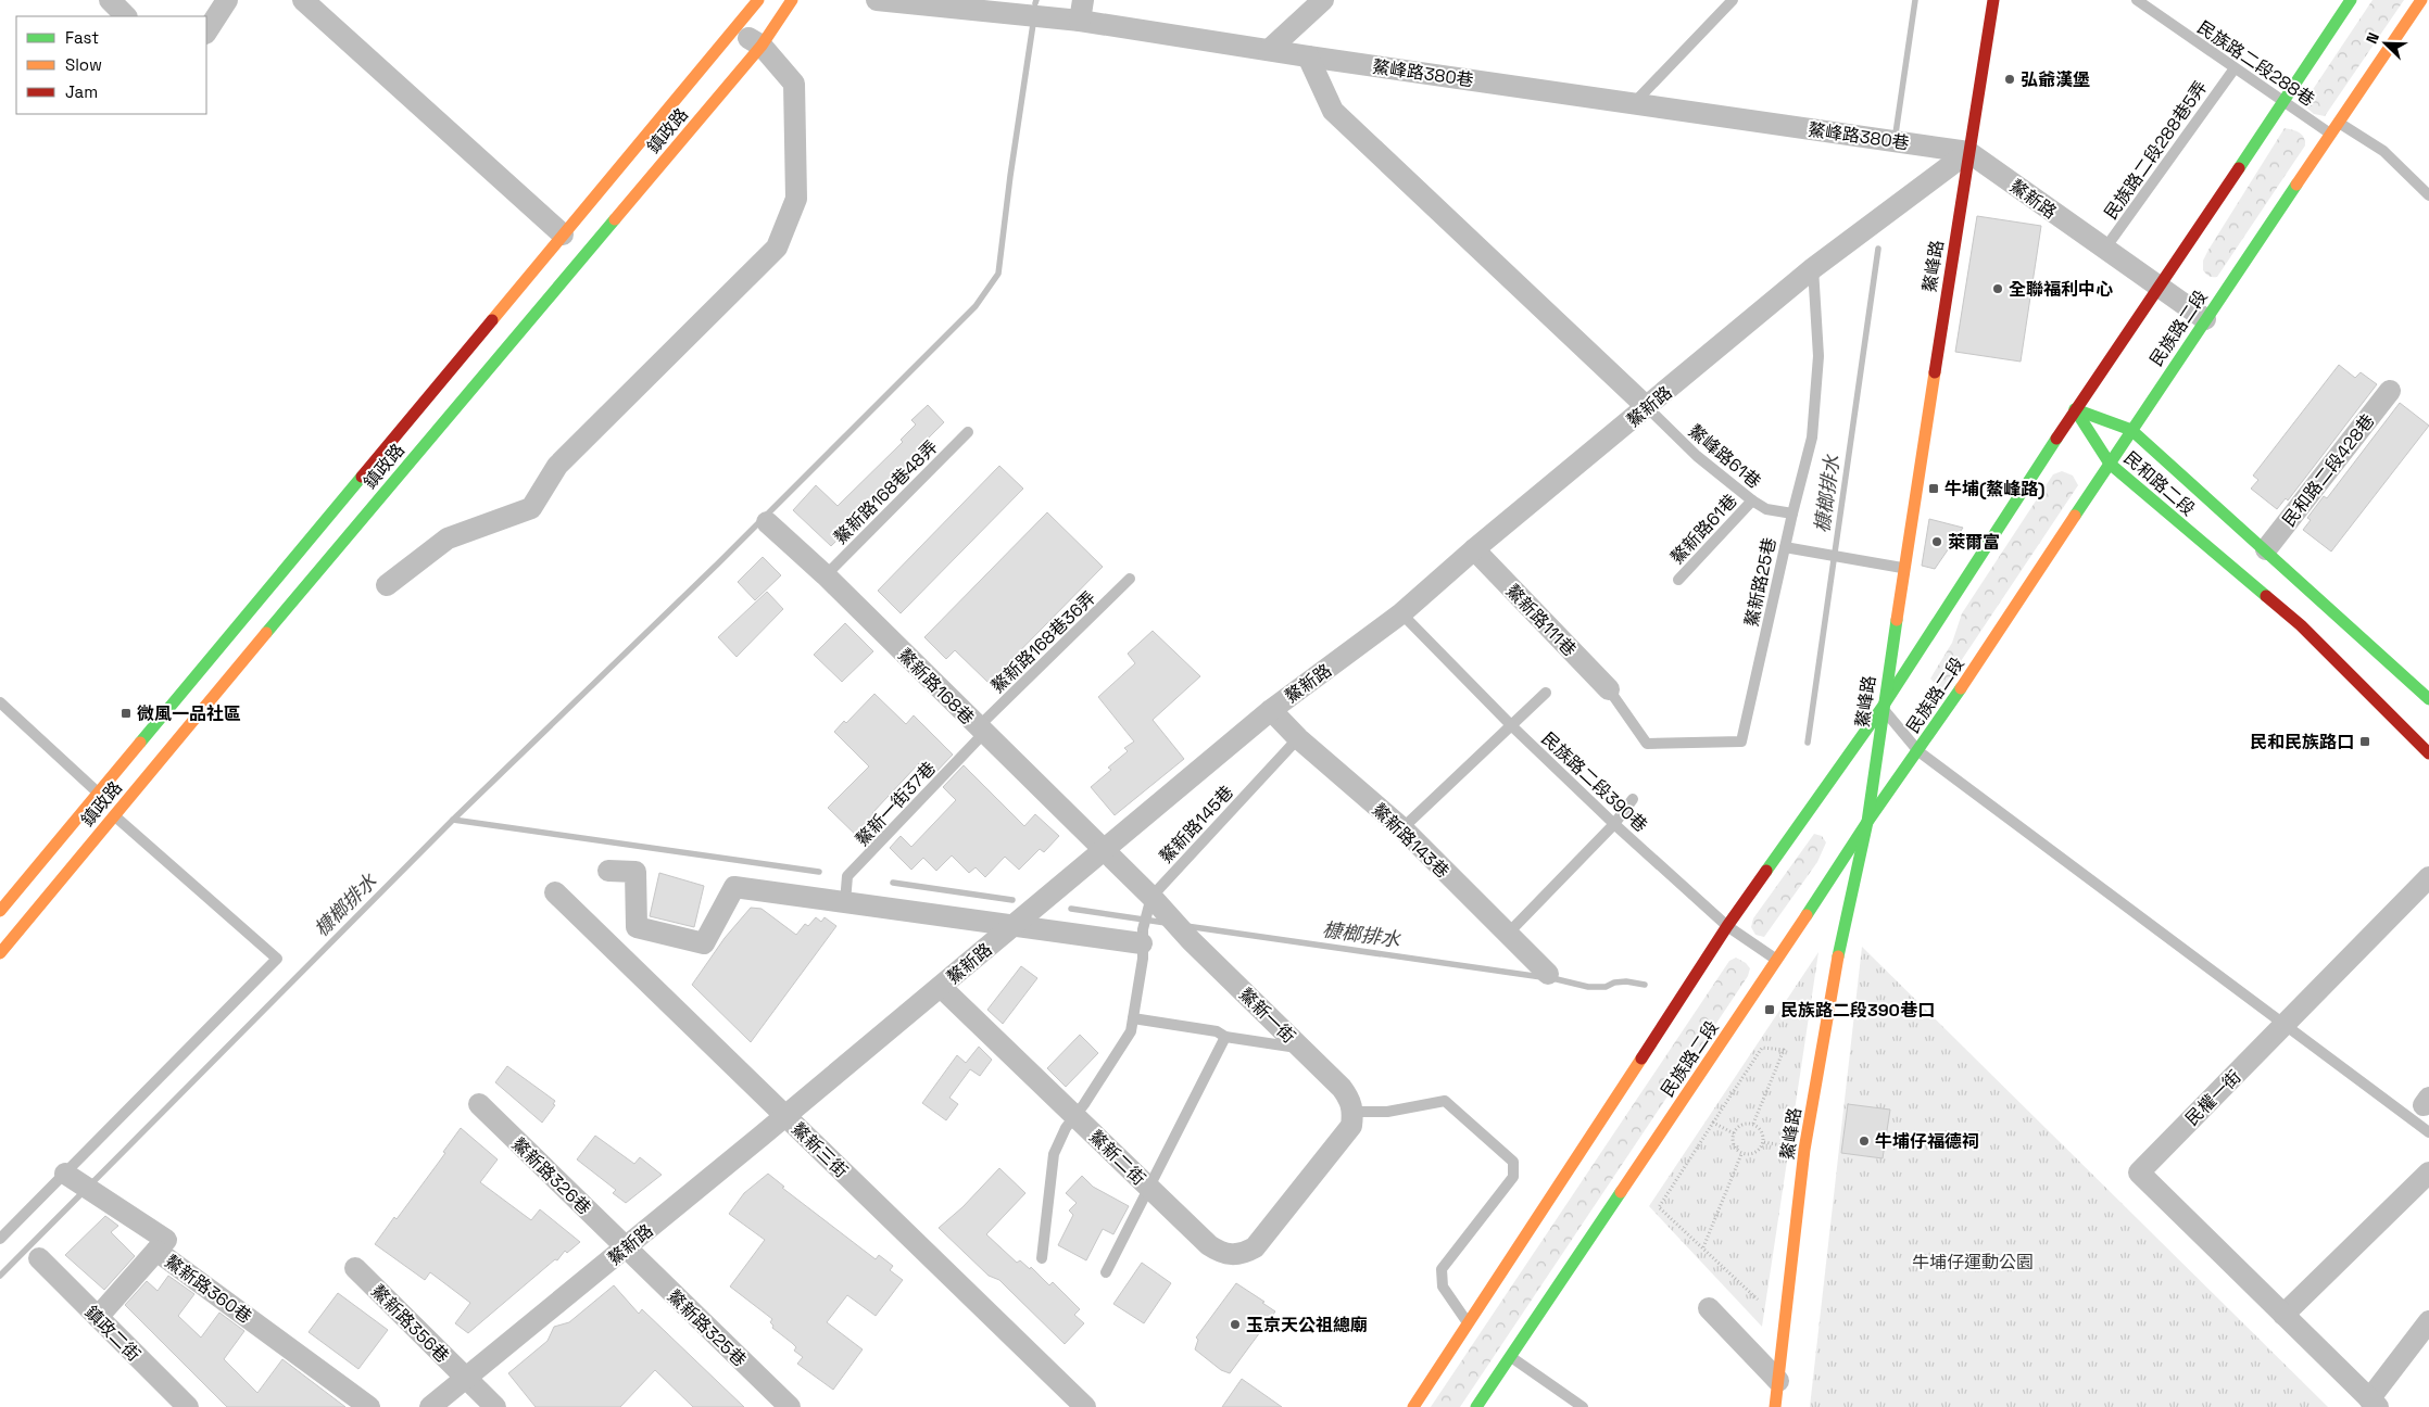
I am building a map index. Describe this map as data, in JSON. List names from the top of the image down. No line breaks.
{"streets":{"street":["鰲峰路380巷","鎮政路","鰲新路","鰲峰路","民族路二段","民和路二段428巷","民和路二段","鰲新路111巷","鰲新路168巷","鰲新路143巷","鰲新一街","民權一街","鰲新三街","鰲新二街","鰲新路326巷","鰲新路360巷","鰲新路356巷","鰲新路325巷","鎮政二街"],"lane":["民族路二段288巷","民族路二段288巷5弄","鰲峰路61巷","鰲新路168巷48弄","鰲新路61巷","鰲新路25巷","鰲新路168巷36弄","民族路二段390巷","鰲新一街37巷","鰲新路145巷"]},"crossings":[["民族路二段288巷","民族路二段288巷5弄"],["民族路二段288巷","民族路二段"],["鰲峰路380巷","鰲新路"],["鰲峰路380巷","鰲峰路"],["民族路二段288巷5弄","鰲新路"],["鰲新路","鰲峰路"],["鰲新路","民族路二段"],["鰲新路","鰲峰路61巷"],["鰲新路","鰲新路25巷"],["鰲新路","鰲新路111巷"],["鰲新路","鰲新路168巷"],["鰲新路","民族路二段390巷"],["鰲新路","鰲新路143巷"],["鰲新路","鰲新一街"],["鰲新路","鰲新三街"],["鰲新路","鰲新二街"],["鰲新路","鰲新路326巷"],["鰲新路","鰲新路356巷"],["鰲新路","鰲新路325巷"],["鰲峰路","民族路二段"],["民族路二段","民和路二段"],["民族路二段","民族路二段390巷"],["鰲峰路61巷","鰲新路61巷"],["鰲峰路61巷","鰲新路25巷"],["民和路二段428巷","民和路二段"],["鰲新路168巷48弄","鰲新路168巷"],["鰲新路25巷","鰲新路111巷"],["鰲新路168巷36弄","鰲新路168巷"],["鰲新路168巷36弄","鰲新一街37巷"],["鰲新路168巷","鰲新一街37巷"],["鰲新路168巷","鰲新一街"],["鰲新路145巷","鰲新路143巷"],["鰲新路145巷","鰲新一街"],["鰲新一街","鰲新二街"],["鰲新路326巷","鰲新路325巷"]],"water":["槺榔排水"],"parks":["牛埔仔運動公園"],"places":{"other":["弘爺漢堡","全聯福利中心","萊爾富","牛埔仔福德祠","玉京天公祖總廟"],"transit":["牛埔(鰲峰路)","微風一品社區","民和民族路口","民族路二段390巷口"]},"legend":["Fast","Slow","Jam"],"north":"top left"}
